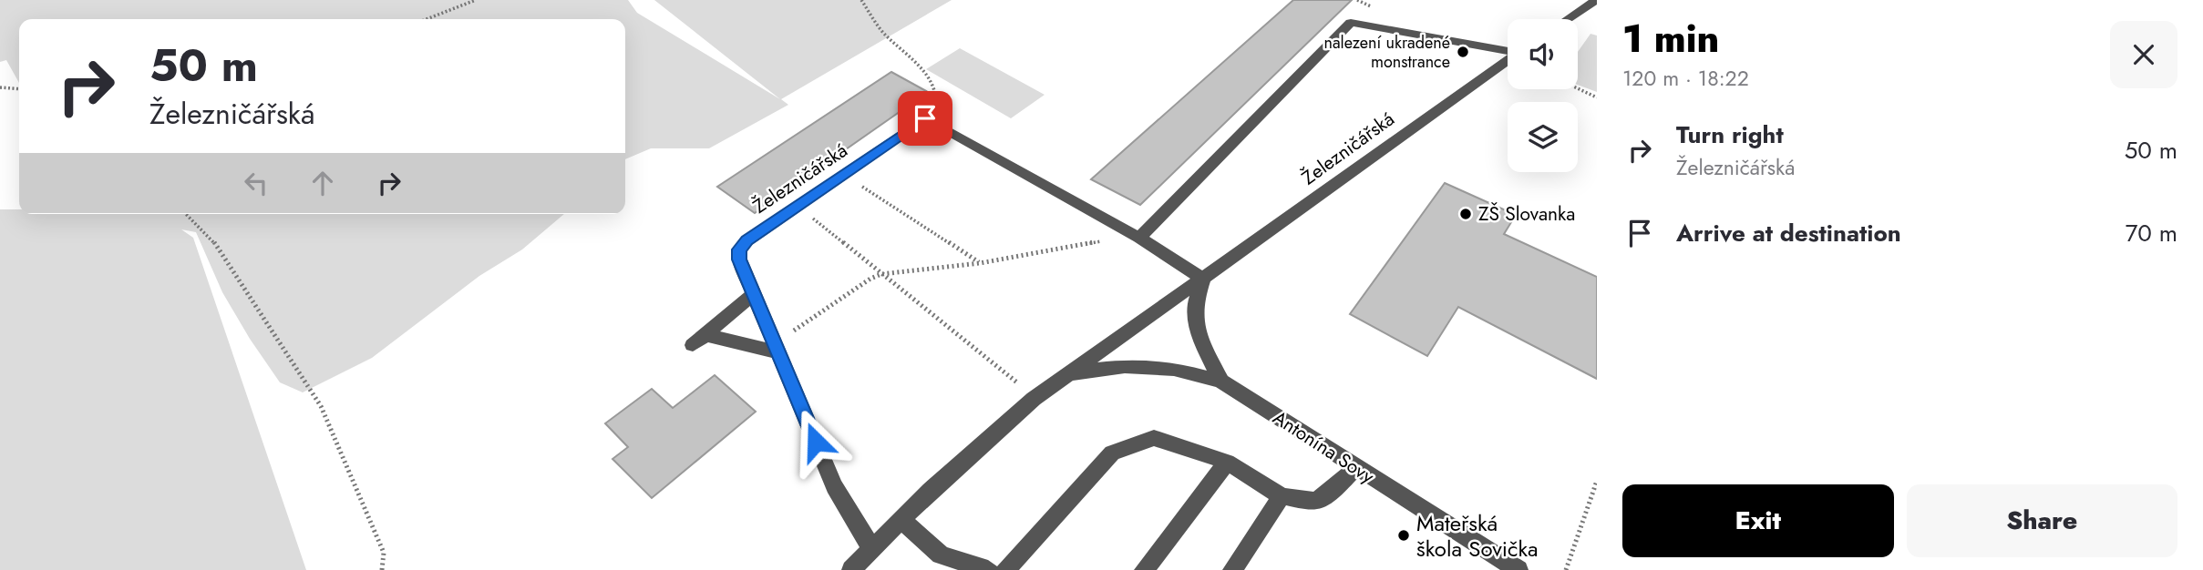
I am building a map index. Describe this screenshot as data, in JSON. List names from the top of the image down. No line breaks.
{"streets":{"street":["Železničářská","Antonína Sovy"]},"places":["nalezení ukradené monstrance","ZŠ Slovanka","Mateřská škola Sovička"],"page":{"heading":["1 min","120 m · 18:22"],"turn":["50 m","Železničářská"],"list":[{"name":"Turn right","note":"Železničářská","value":"50 m"},{"name":"Arrive at destination","value":"70 m"}],"buttons":["Exit","Share"]}}
